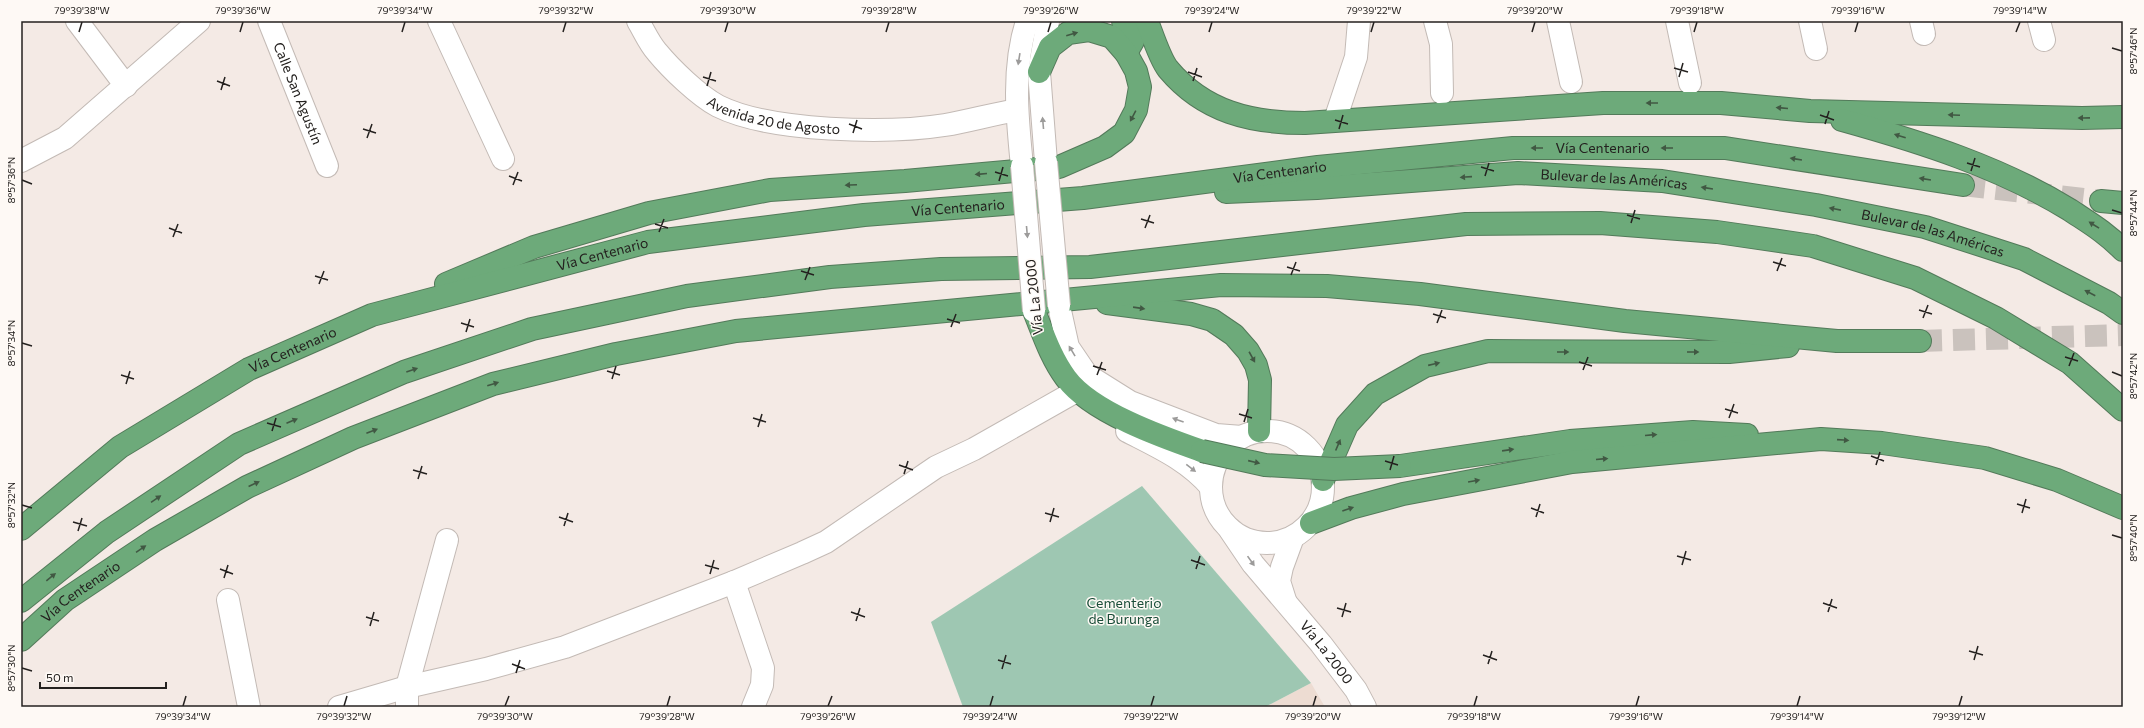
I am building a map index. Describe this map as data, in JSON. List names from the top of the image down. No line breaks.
{"streets":{"highway":["Vía Centenario","Bulevar de las Américas"],"street":["Calle San Agustín","Avenida 20 de Agosto","Vía La 2000"]},"crossings":[["Avenida 20 de Agosto","Vía La 2000"],["Vía Centenario","Bulevar de las Américas"],["Vía Centenario","Vía La 2000"]],"parks":["Cementerio de Burunga"],"scale_bar":"50 m","coordinates":["79°39'38\"W","79°39'36\"W","79°39'34\"W","79°39'32\"W","79°39'30\"W","79°39'28\"W","79°39'26\"W","79°39'24\"W","79°39'22\"W","79°39'20\"W","79°39'18\"W","79°39'16\"W","79°39'14\"W","8°57'46\"N","8°57'36\"N","8°57'44\"N","8°57'34\"N","8°57'42\"N","8°57'32\"N","8°57'40\"N","8°57'30\"N","79°39'12\"W"]}
